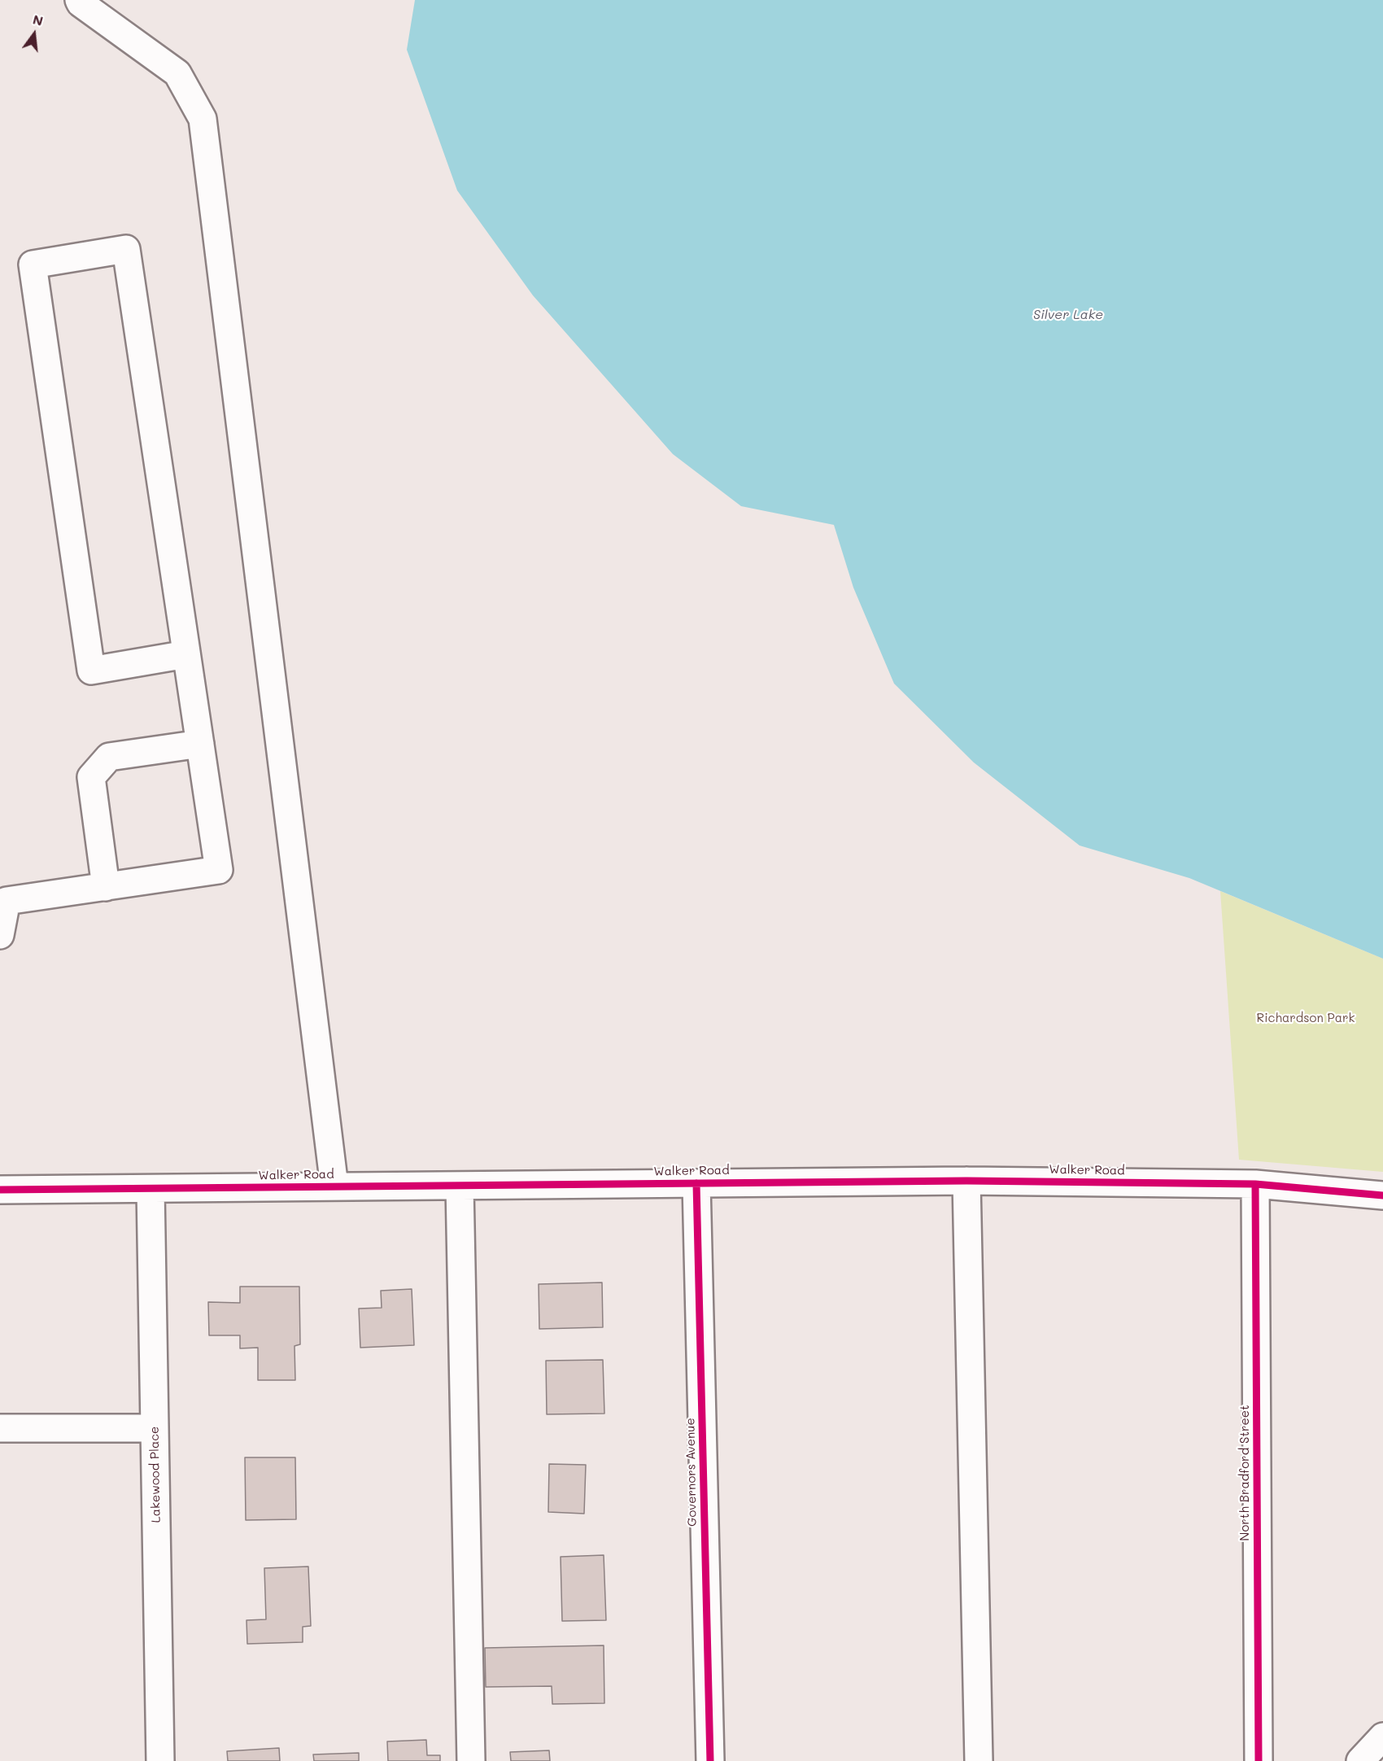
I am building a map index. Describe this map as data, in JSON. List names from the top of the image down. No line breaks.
{"streets":{"street":["Walker Road","Governors Avenue","North Bradford Street","Lakewood Place"]},"crossings":[["Walker Road","Governors Avenue"],["Walker Road","North Bradford Street"],["Walker Road","Lakewood Place"]],"water":["Silver Lake"],"parks":["Richardson Park"],"north":"top"}
